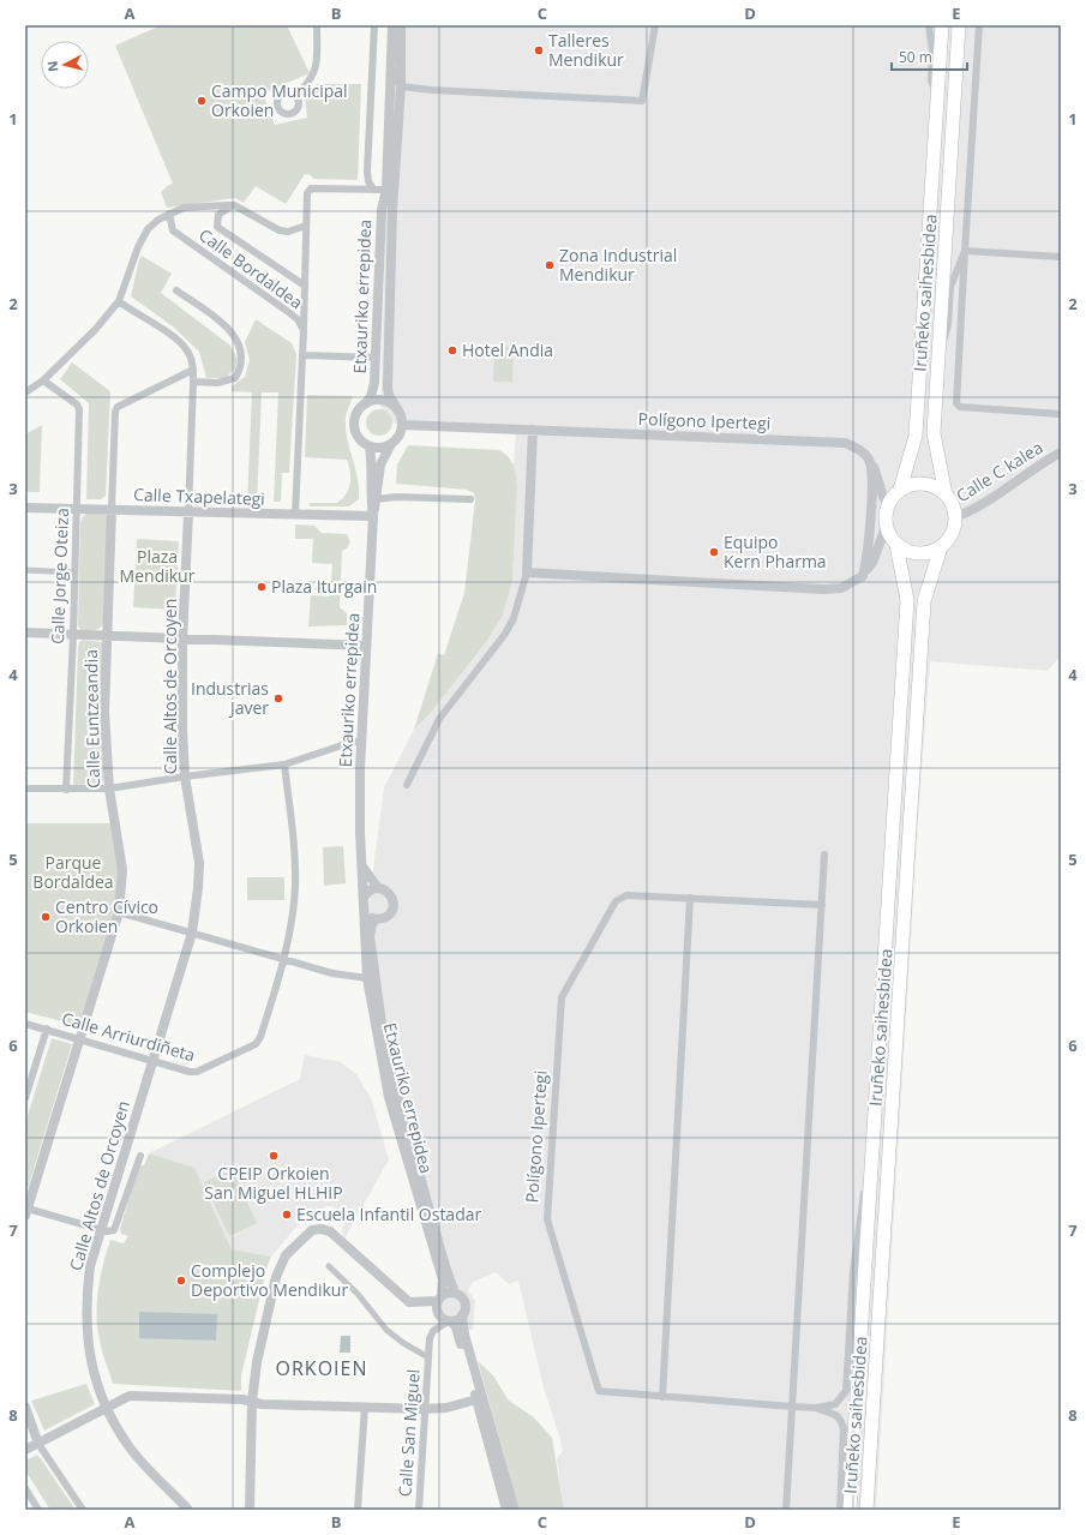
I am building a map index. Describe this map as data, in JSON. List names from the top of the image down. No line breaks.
{"streets":{"highway":["Iruñeko saihesbidea"],"street":["Calle Bordaldea","Etxauriko errepidea","Polígono Ipertegi","Calle C kalea","Calle Txapelategi","Calle Jorge Oteiza","Calle Altos de Orcoyen","Calle Euntzeandia","Calle Arriurdiñeta","Calle San Miguel"]},"crossings":[["Calle Bordaldea","Calle Txapelategi"],["Iruñeko saihesbidea","Polígono Ipertegi"],["Iruñeko saihesbidea","Calle C kalea"],["Etxauriko errepidea","Polígono Ipertegi"],["Etxauriko errepidea","Calle Txapelategi"],["Etxauriko errepidea","Calle San Miguel"],["Polígono Ipertegi","Calle C kalea"],["Calle Txapelategi","Calle Jorge Oteiza"],["Calle Txapelategi","Calle Altos de Orcoyen"],["Calle Txapelategi","Calle Euntzeandia"],["Calle Altos de Orcoyen","Calle Euntzeandia"],["Calle Altos de Orcoyen","Calle Arriurdiñeta"],["Calle Euntzeandia","Calle Arriurdiñeta"]],"districts":["ORKOIEN"],"parks":["Plaza Mendikur","Parque Bordaldea"],"places":["Talleres Mendikur","Campo Municipal Orkoien","Zona Industrial Mendikur","Hotel Andia","Equipo Kern Pharma","Plaza Iturgain","Industrias Javer","Centro Cívico Orkoien","CPEIP Orkoien San Miguel HLHIP","Escuela Infantil Ostadar","Complejo Deportivo Mendikur"],"scale_bar":"50 m","north":"left","grid":{"columns":["A","B","C","D","E"],"rows":["1","2","3","4","5","6","7","8"]}}
